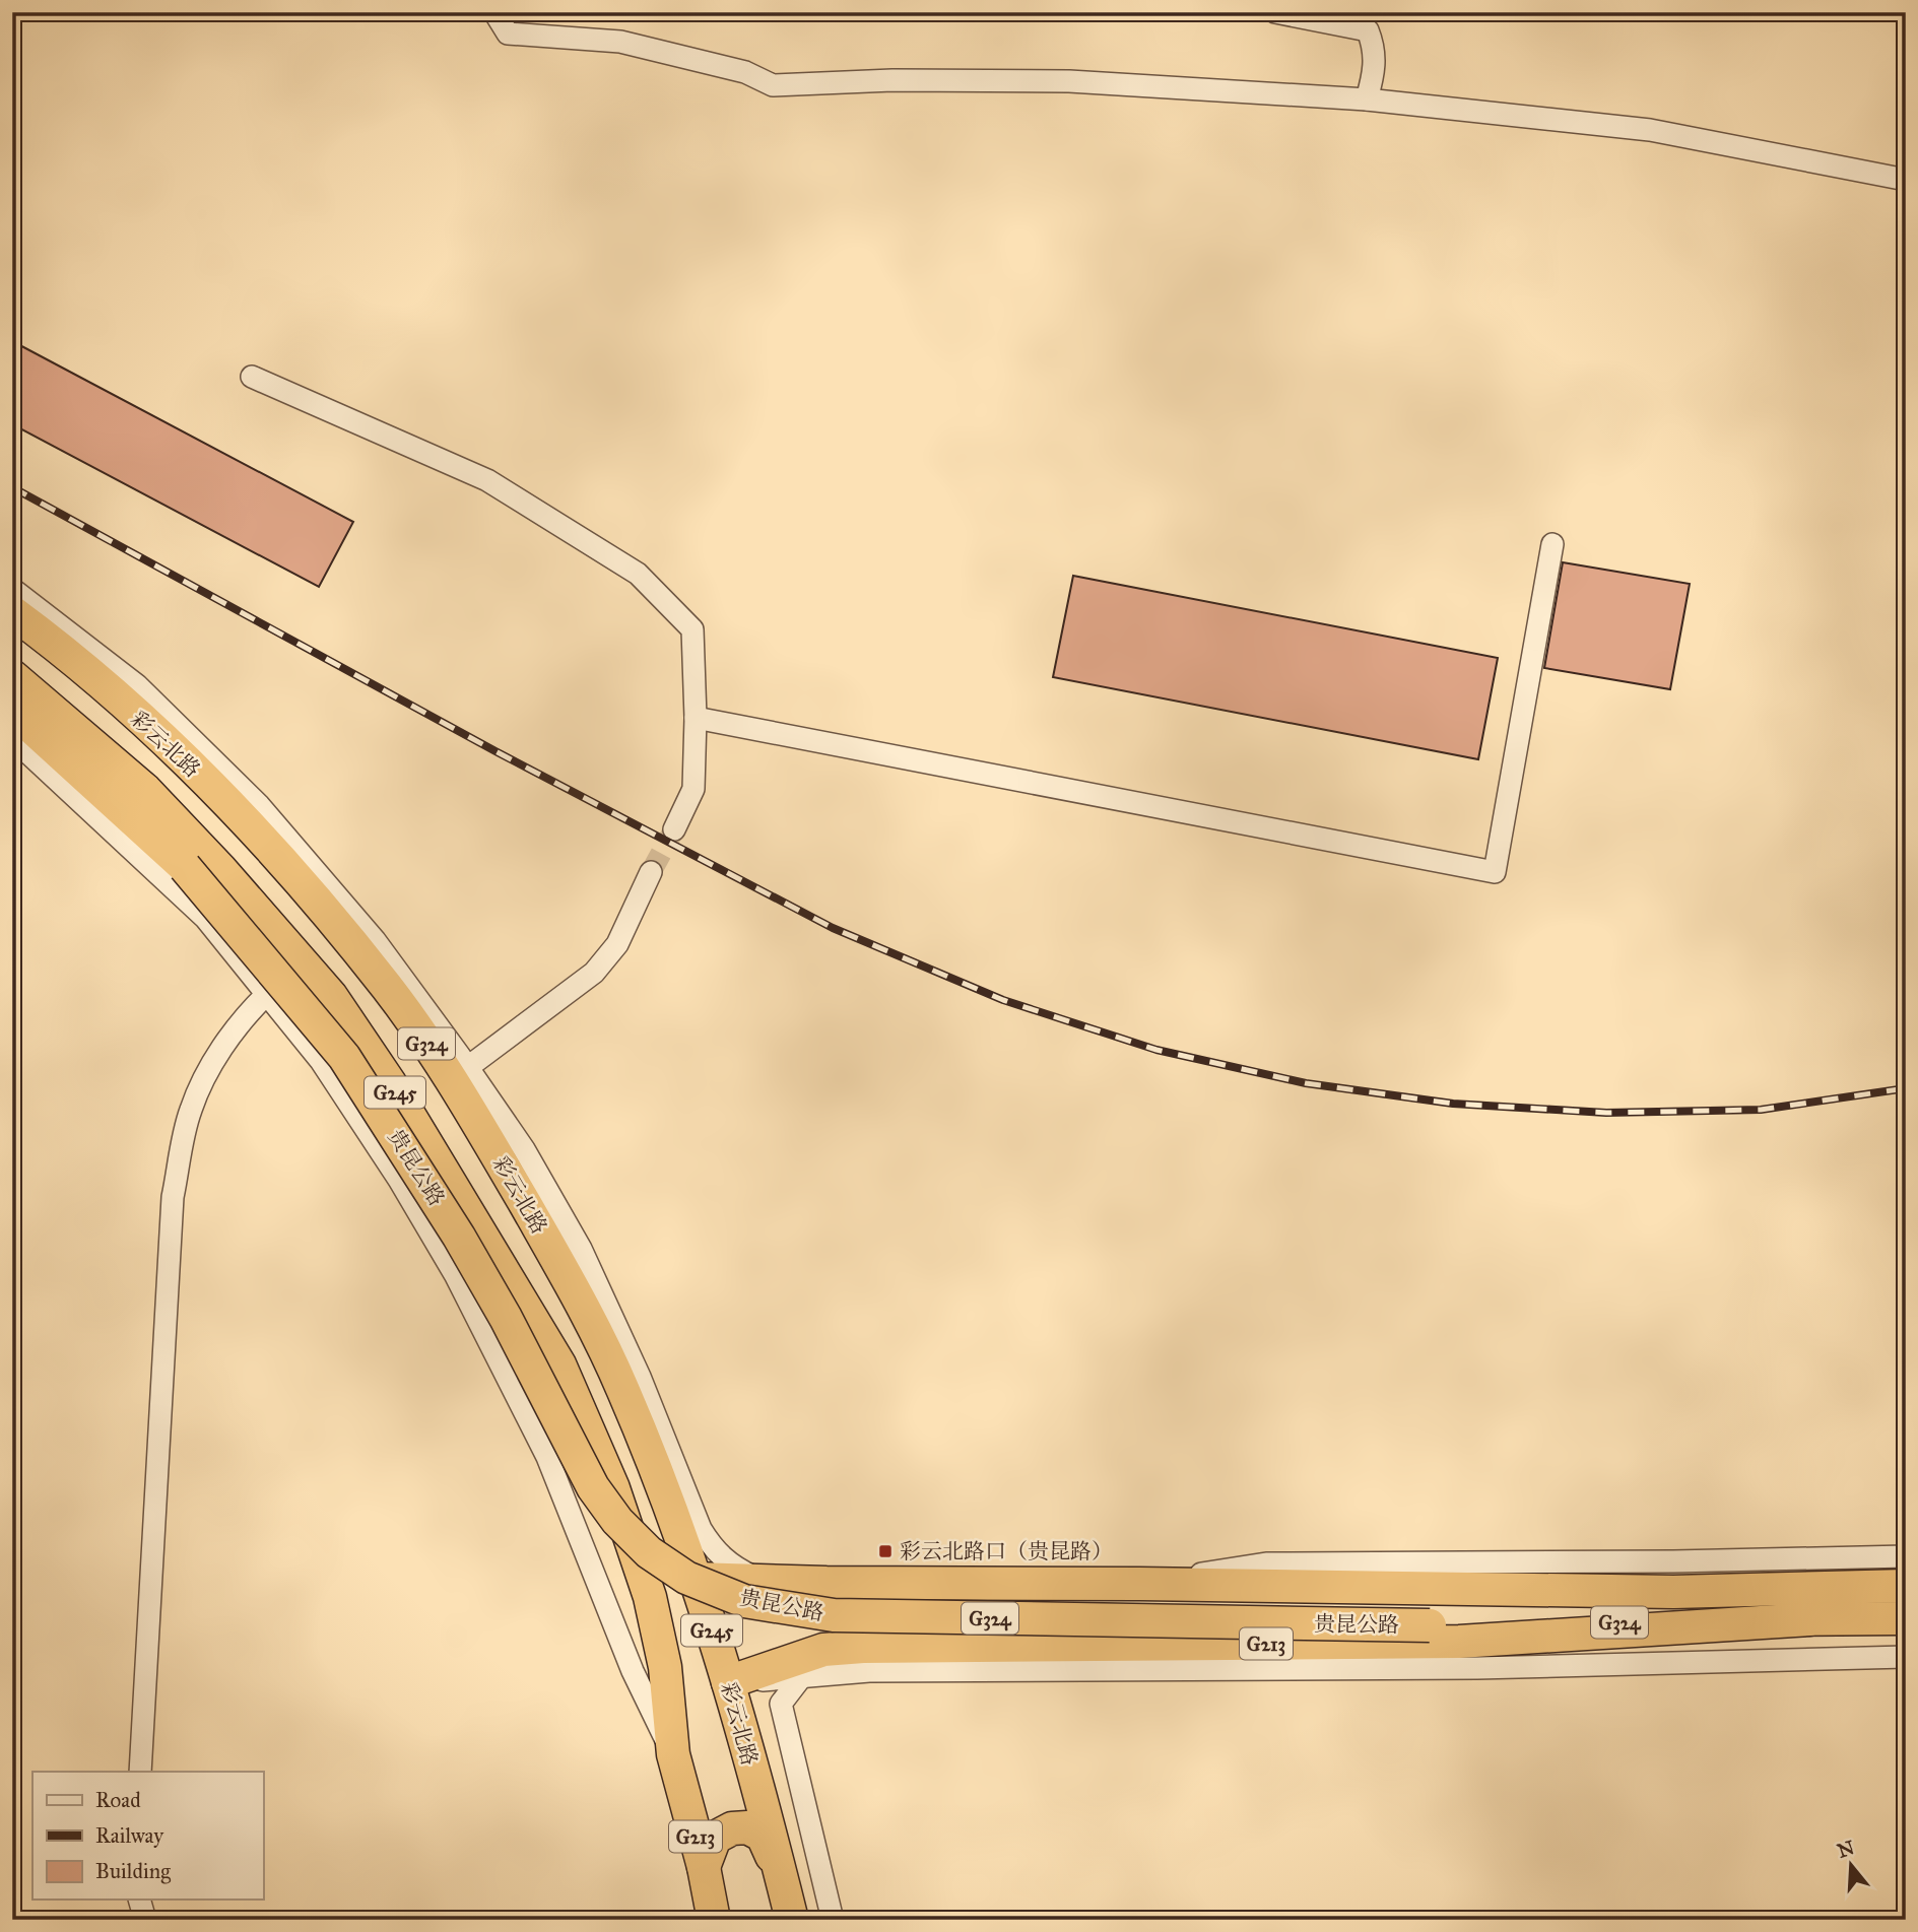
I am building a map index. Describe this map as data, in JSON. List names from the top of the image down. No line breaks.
{"streets":{"highway":["彩云北路","G324","G245","贵昆公路","G213"]},"crossings":[["彩云北路","贵昆公路"],["彩云北路","G213"],["G245","G213"],["贵昆公路","G213"]],"places":{"transit":["彩云北路口（贵昆路）"]},"legend":["Road","Railway","Building"],"north":"top"}
